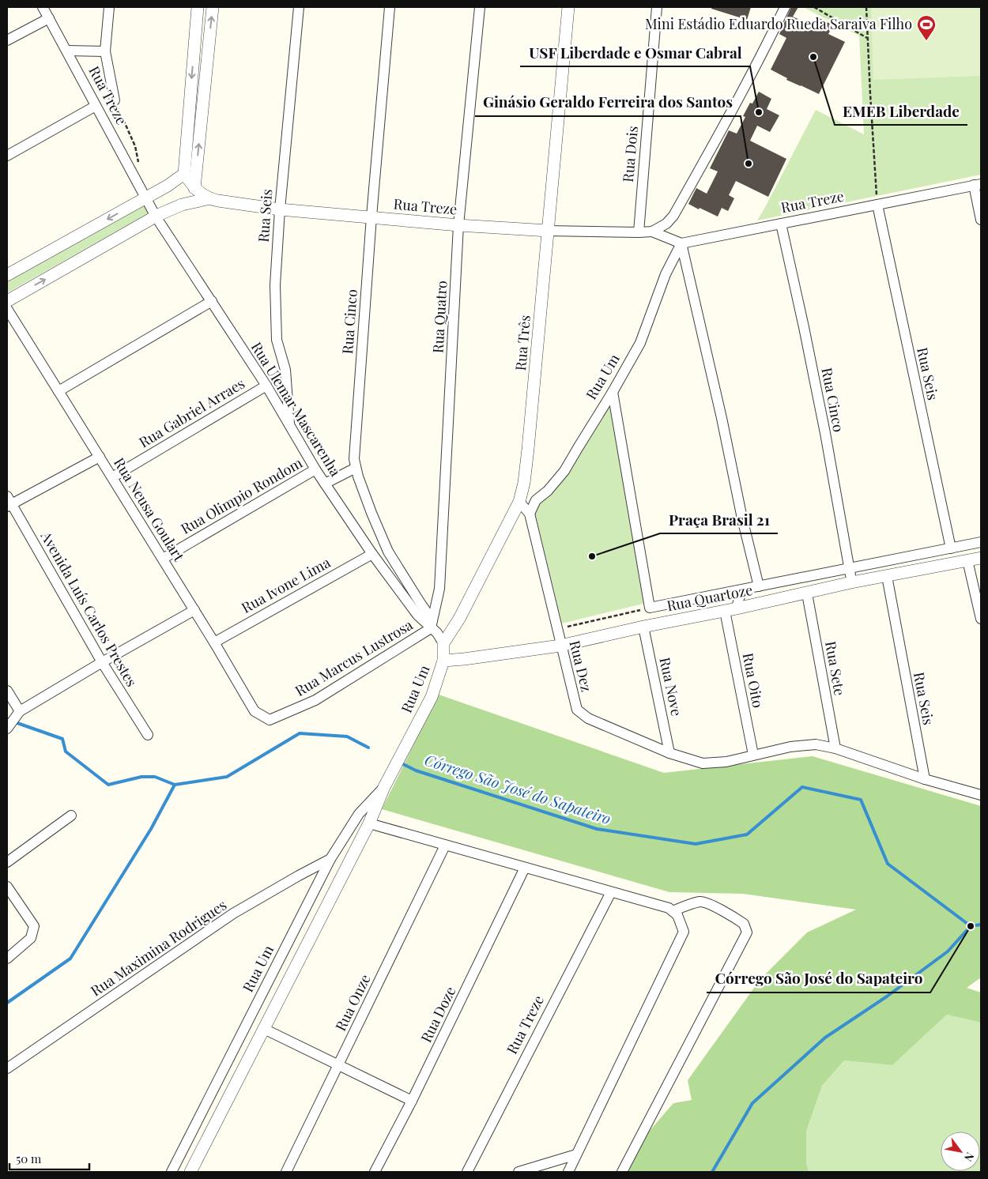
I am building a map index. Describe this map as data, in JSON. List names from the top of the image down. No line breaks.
{"streets":{"street":["Rua Treze","Rua Dois","Rua Seis","Rua Quatro","Rua Cinco","Rua Três","Rua Um","Rua Ulemar Mascarenha","Rua Gabriel Arraes","Rua Olimpio Rondom","Rua Neusa Goulart","Rua Ivone Lima","Rua Quartoze","Avenida Luís Carlos Prestes","Rua Marcus Lustrosa","Rua Dez","Rua Sete","Rua Oito","Rua Nove","Rua Maximina Rodrigues","Rua Onze","Rua Doze"]},"crossings":[["Rua Treze","Rua Dois"],["Rua Treze","Rua Seis"],["Rua Treze","Rua Quatro"],["Rua Treze","Rua Cinco"],["Rua Treze","Rua Três"],["Rua Treze","Rua Um"],["Rua Treze","Rua Ulemar Mascarenha"],["Rua Seis","Rua Ulemar Mascarenha"],["Rua Seis","Rua Quartoze"],["Rua Quatro","Rua Cinco"],["Rua Quatro","Rua Ulemar Mascarenha"],["Rua Quatro","Rua Marcus Lustrosa"],["Rua Cinco","Rua Ulemar Mascarenha"],["Rua Cinco","Rua Quartoze"],["Rua Cinco","Rua Marcus Lustrosa"],["Rua Três","Rua Um"],["Rua Um","Rua Quartoze"],["Rua Um","Rua Dez"],["Rua Um","Rua Maximina Rodrigues"],["Rua Ulemar Mascarenha","Rua Gabriel Arraes"],["Rua Ulemar Mascarenha","Rua Olimpio Rondom"],["Rua Ulemar Mascarenha","Rua Ivone Lima"],["Rua Ulemar Mascarenha","Rua Marcus Lustrosa"],["Rua Gabriel Arraes","Rua Neusa Goulart"],["Rua Olimpio Rondom","Rua Neusa Goulart"],["Rua Neusa Goulart","Rua Ivone Lima"],["Rua Neusa Goulart","Rua Marcus Lustrosa"],["Rua Quartoze","Rua Dez"],["Rua Quartoze","Rua Sete"],["Rua Quartoze","Rua Oito"],["Rua Quartoze","Rua Nove"],["Rua Dez","Rua Nove"]],"water":["Córrego São José do Sapateiro"],"places":{"sports":["Mini Estádio Eduardo Rueda Saraiva Filho"],"other":["EMEB Liberdade","USF Liberdade e Osmar Cabral","Ginásio Geraldo Ferreira dos Santos","Praça Brasil 21","Córrego São José do Sapateiro"]},"scale_bar":"50 m","north":"bottom right"}
